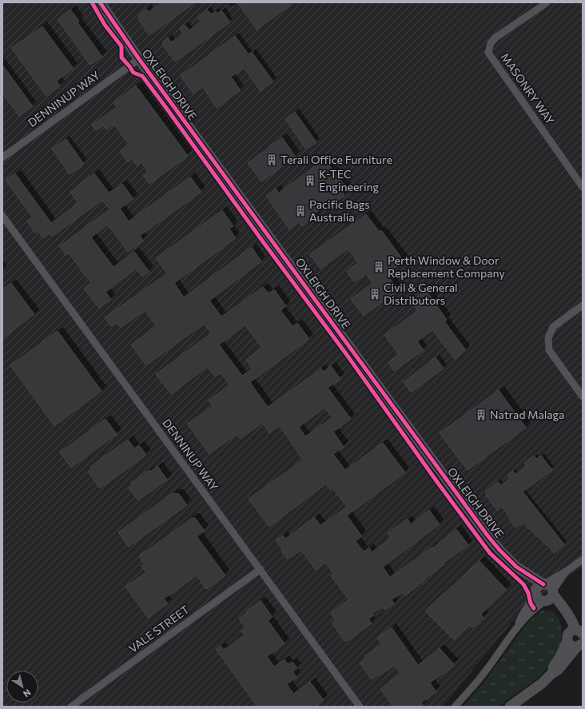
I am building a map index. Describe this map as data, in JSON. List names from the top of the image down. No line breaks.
{"streets":{"street":["OXLEIGH DRIVE","MASONRY WAY","DENNINUP WAY","VALE STREET"]},"crossings":[["OXLEIGH DRIVE","DENNINUP WAY"],["DENNINUP WAY","VALE STREET"]],"places":{"building":["Terali Office Furniture","K-TEC Engineering","Pacific Bags Australia","Perth Window & Door Replacement Company","Civil & General Distributors","Natrad Malaga"]},"north":"bottom right"}
